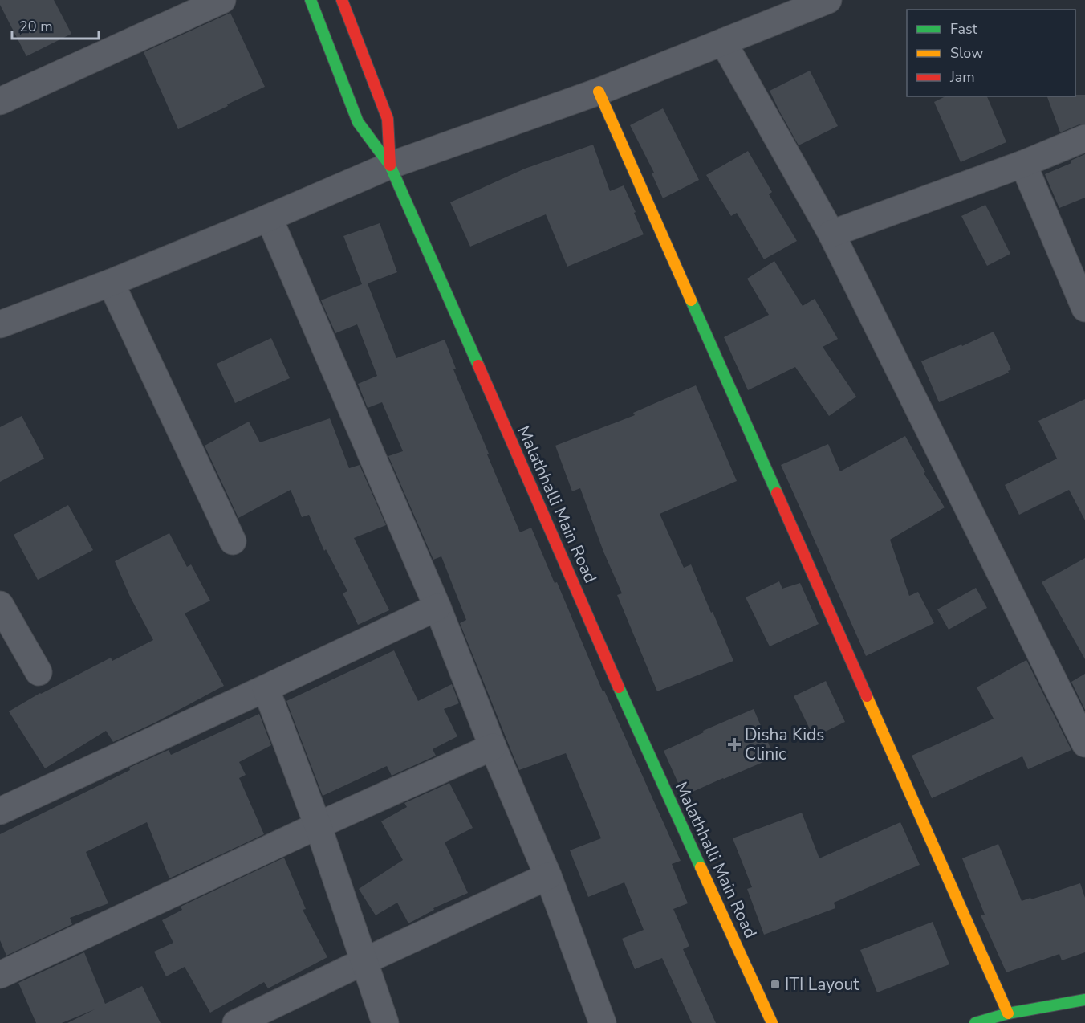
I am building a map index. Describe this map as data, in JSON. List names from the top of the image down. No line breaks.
{"streets":{"main road":["Malathhalli Main Road"]},"places":{"health":["Disha Kids Clinic"],"transit":["ITI Layout"]},"legend":["Fast","Slow","Jam"],"scale_bar":"20 m"}
